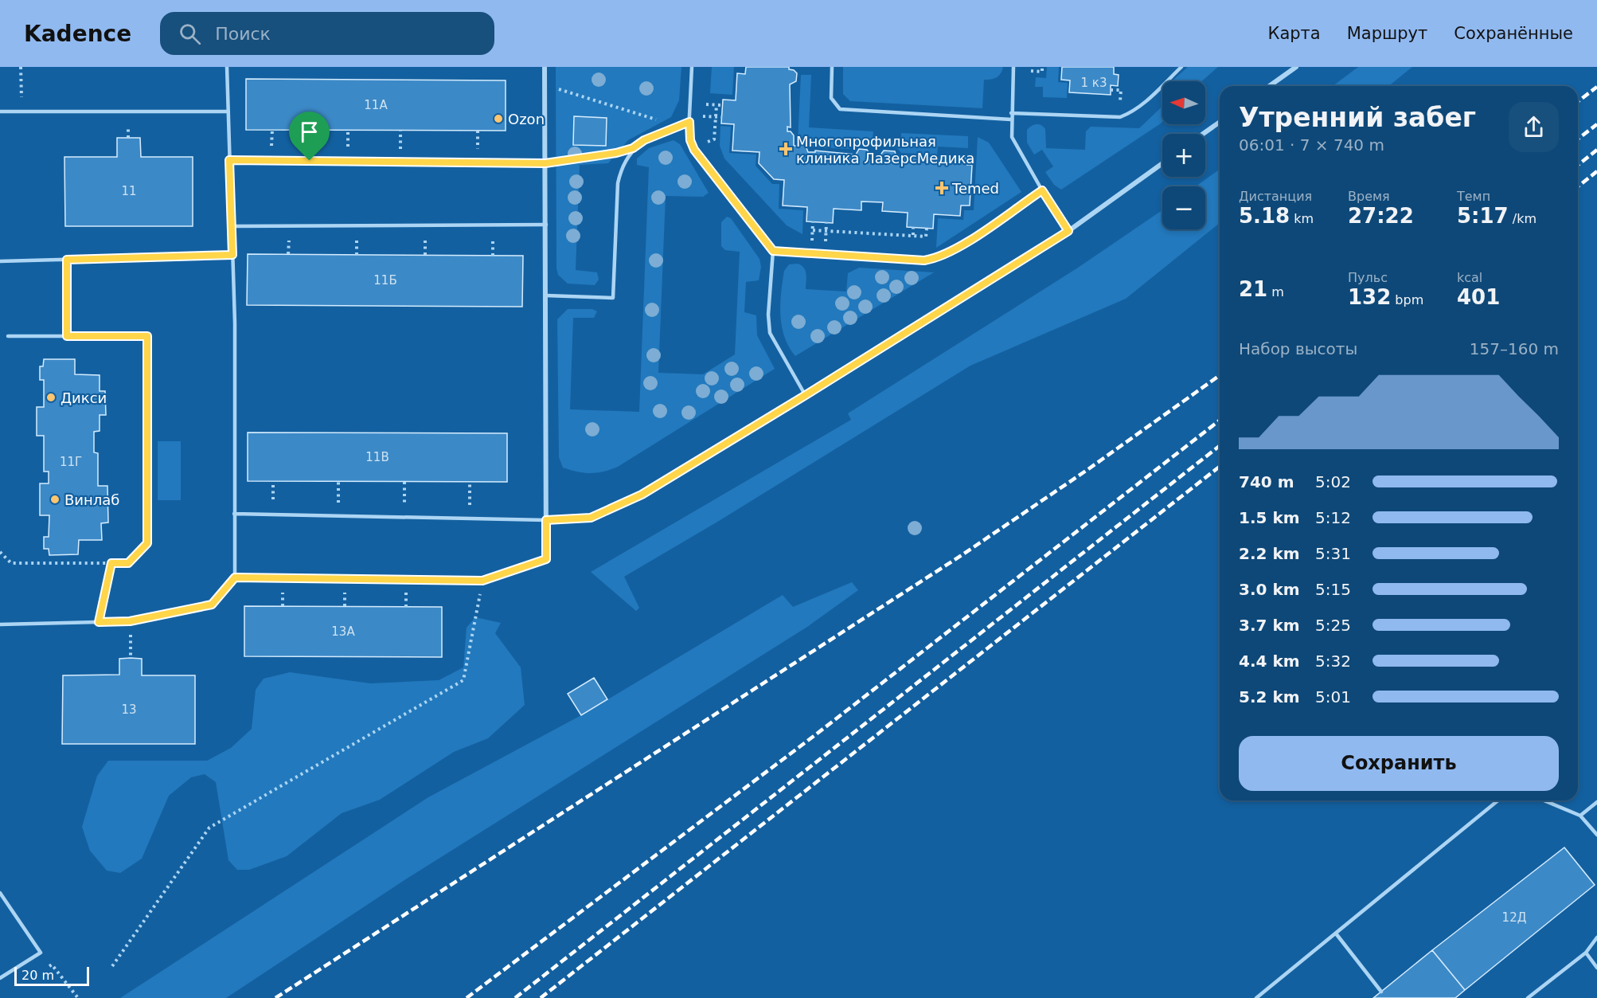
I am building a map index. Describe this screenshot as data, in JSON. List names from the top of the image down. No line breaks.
{"places":{"other":["Ozon","Дикси","Винлаб"],"health":["Многопрофильная клиника ЛазерсМедика","Temed"]},"house_numbers":["1 к3","11А","11","11Б","11В","11Г","13А","13","12Д"],"scale_bar":"20 m","north":"left","page":{"header":"Kadence","search":"Поиск","nav":["Карта","Маршрут","Сохранённые"],"map_buttons":["+","−"],"heading":["Утренний забег","06:01 · 7 × 740 m"],"stats":[["Дистанция","5.18 km"],["Время","27:22"],["Темп","5:17 /km"],["21 m"],["Пульс","132 bpm"],["kcal","401"]],"chart":["Набор высоты","157–160 m"],"list":[{"name":"740 m","note":"5:02"},{"name":"1.5 km","note":"5:12"},{"name":"2.2 km","note":"5:31"},{"name":"3.0 km","note":"5:15"},{"name":"3.7 km","note":"5:25"},{"name":"4.4 km","note":"5:32"},{"name":"5.2 km","note":"5:01"}],"buttons":"Сохранить","scale":"20 m"}}
